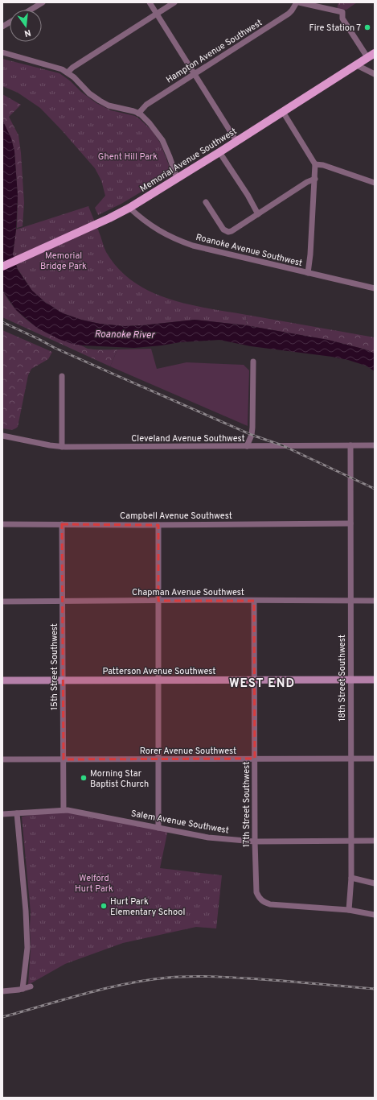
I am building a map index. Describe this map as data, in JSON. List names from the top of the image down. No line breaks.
{"streets":{"main road":["Memorial Avenue Southwest","Patterson Avenue Southwest"],"street":["Hampton Avenue Southwest","Roanoke Avenue Southwest","Cleveland Avenue Southwest","Campbell Avenue Southwest","Chapman Avenue Southwest","15th Street Southwest","18th Street Southwest","Rorer Avenue Southwest","17th Street Southwest","Salem Avenue Southwest"]},"crossings":[["Memorial Avenue Southwest","Roanoke Avenue Southwest"],["Cleveland Avenue Southwest","18th Street Southwest"],["Campbell Avenue Southwest","15th Street Southwest"],["Campbell Avenue Southwest","18th Street Southwest"],["Chapman Avenue Southwest","15th Street Southwest"],["Chapman Avenue Southwest","18th Street Southwest"],["Chapman Avenue Southwest","17th Street Southwest"],["15th Street Southwest","Patterson Avenue Southwest"],["15th Street Southwest","Rorer Avenue Southwest"],["15th Street Southwest","Salem Avenue Southwest"],["Patterson Avenue Southwest","18th Street Southwest"],["Patterson Avenue Southwest","17th Street Southwest"],["18th Street Southwest","Rorer Avenue Southwest"],["18th Street Southwest","17th Street Southwest"],["18th Street Southwest","Salem Avenue Southwest"],["Rorer Avenue Southwest","17th Street Southwest"],["17th Street Southwest","Salem Avenue Southwest"]],"districts":["WEST END"],"water":["Roanoke River"],"parks":["Ghent Hill Park","Memorial Bridge Park","Welford Hurt Park"],"places":["Fire Station 7","Morning Star Baptist Church","Hurt Park Elementary School"],"north":"bottom"}
